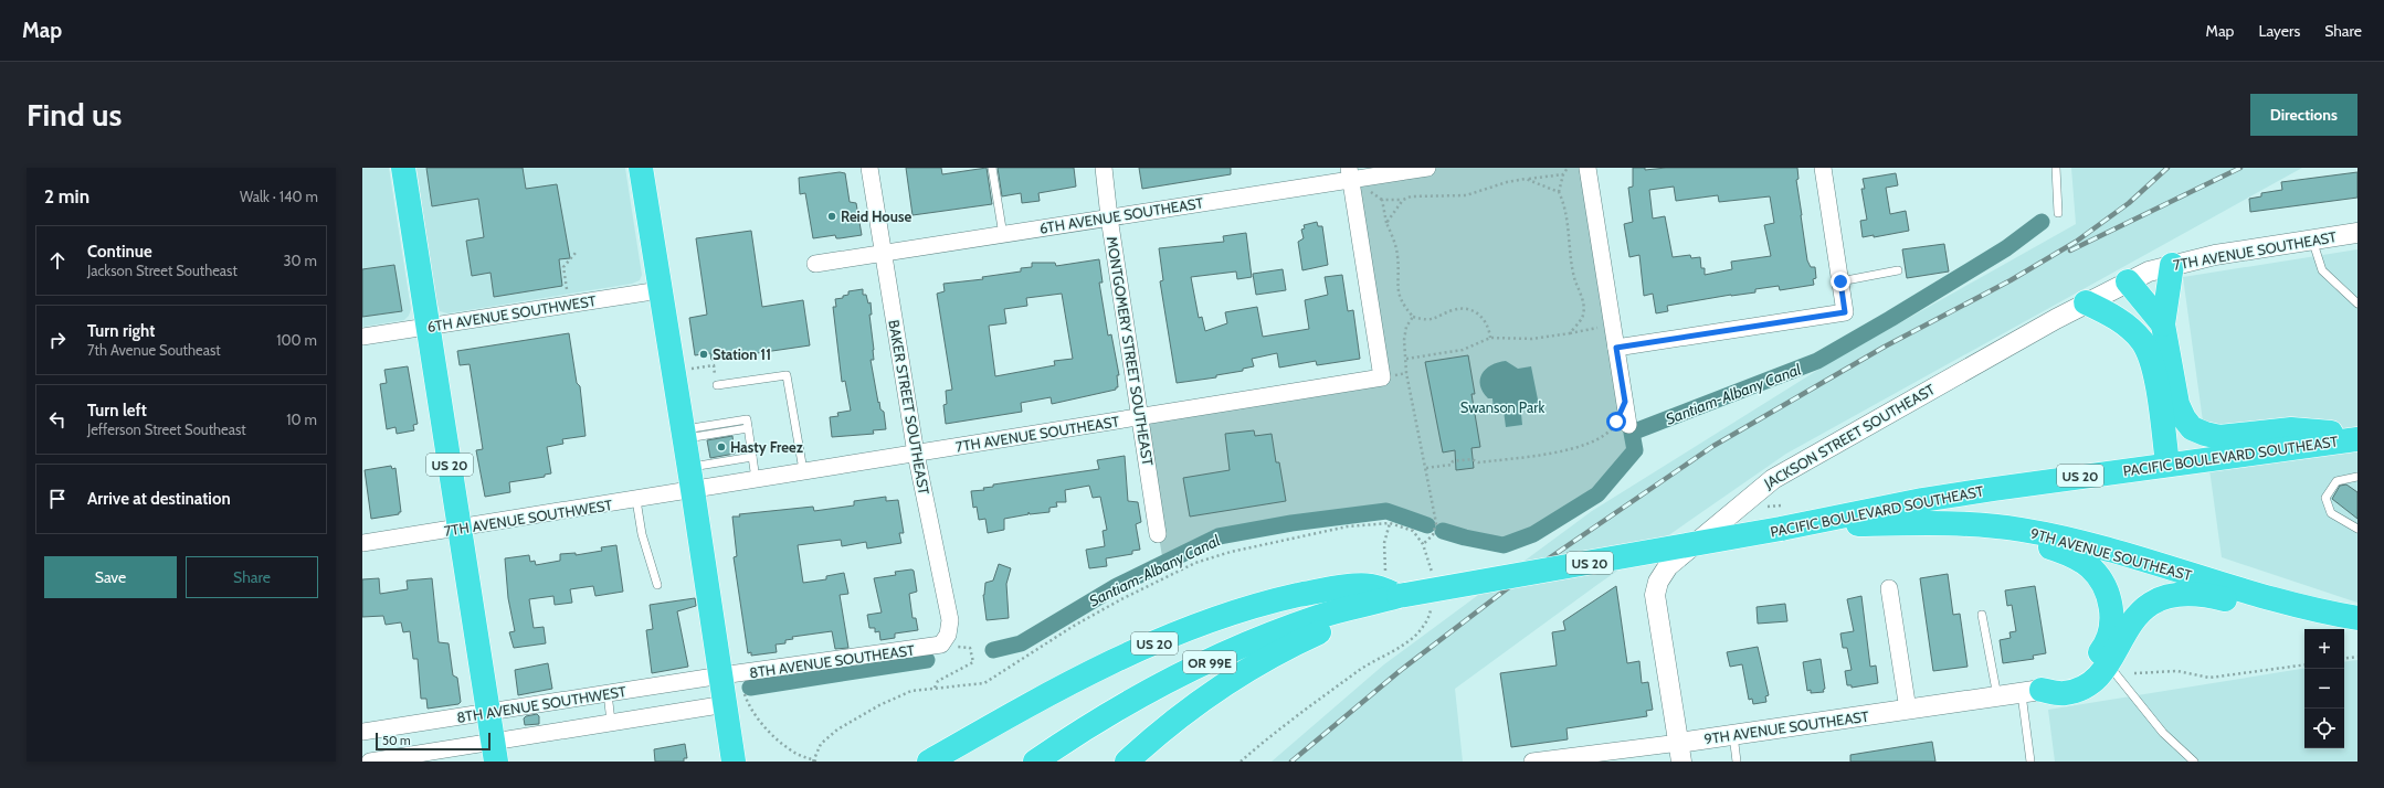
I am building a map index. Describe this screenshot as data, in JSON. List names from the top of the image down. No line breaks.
{"streets":{"highway":["PACIFIC BOULEVARD SOUTHEAST","US 20","9TH AVENUE SOUTHEAST","OR 99E"],"street":["6TH AVENUE SOUTHEAST","7TH AVENUE SOUTHEAST","6TH AVENUE SOUTHWEST","MONTGOMERY STREET SOUTHEAST","BAKER STREET SOUTHEAST","JACKSON STREET SOUTHEAST","7TH AVENUE SOUTHWEST","8TH AVENUE SOUTHEAST","8TH AVENUE SOUTHWEST"]},"crossings":[["6TH AVENUE SOUTHEAST","7TH AVENUE SOUTHEAST"],["6TH AVENUE SOUTHEAST","MONTGOMERY STREET SOUTHEAST"],["6TH AVENUE SOUTHEAST","BAKER STREET SOUTHEAST"],["7TH AVENUE SOUTHEAST","MONTGOMERY STREET SOUTHEAST"],["7TH AVENUE SOUTHEAST","BAKER STREET SOUTHEAST"],["7TH AVENUE SOUTHEAST","JACKSON STREET SOUTHEAST"],["7TH AVENUE SOUTHEAST","7TH AVENUE SOUTHWEST"],["6TH AVENUE SOUTHWEST","US 20"],["BAKER STREET SOUTHEAST","8TH AVENUE SOUTHEAST"],["JACKSON STREET SOUTHEAST","9TH AVENUE SOUTHEAST"],["PACIFIC BOULEVARD SOUTHEAST","US 20"],["PACIFIC BOULEVARD SOUTHEAST","9TH AVENUE SOUTHEAST"],["PACIFIC BOULEVARD SOUTHEAST","OR 99E"],["US 20","7TH AVENUE SOUTHWEST"],["US 20","OR 99E"],["US 20","8TH AVENUE SOUTHWEST"],["8TH AVENUE SOUTHEAST","8TH AVENUE SOUTHWEST"]],"water":["Santiam-Albany Canal"],"parks":["Swanson Park"],"places":["Reid House","Station 11","Hasty Freez"],"scale_bar":"50 m","page":{"header":"Map","nav":["Map","Layers","Share"],"buttons":["Directions",["Save","Share"]],"title":"Find us","heading":["2 min","Walk · 140 m"],"list":[["Continue","Jackson Street Southeast","30 m"],["Turn right","7th Avenue Southeast","100 m"],["Turn left","Jefferson Street Southeast","10 m"],"Arrive at destination"],"map_buttons":["+","−"],"scale":"50 m"}}
